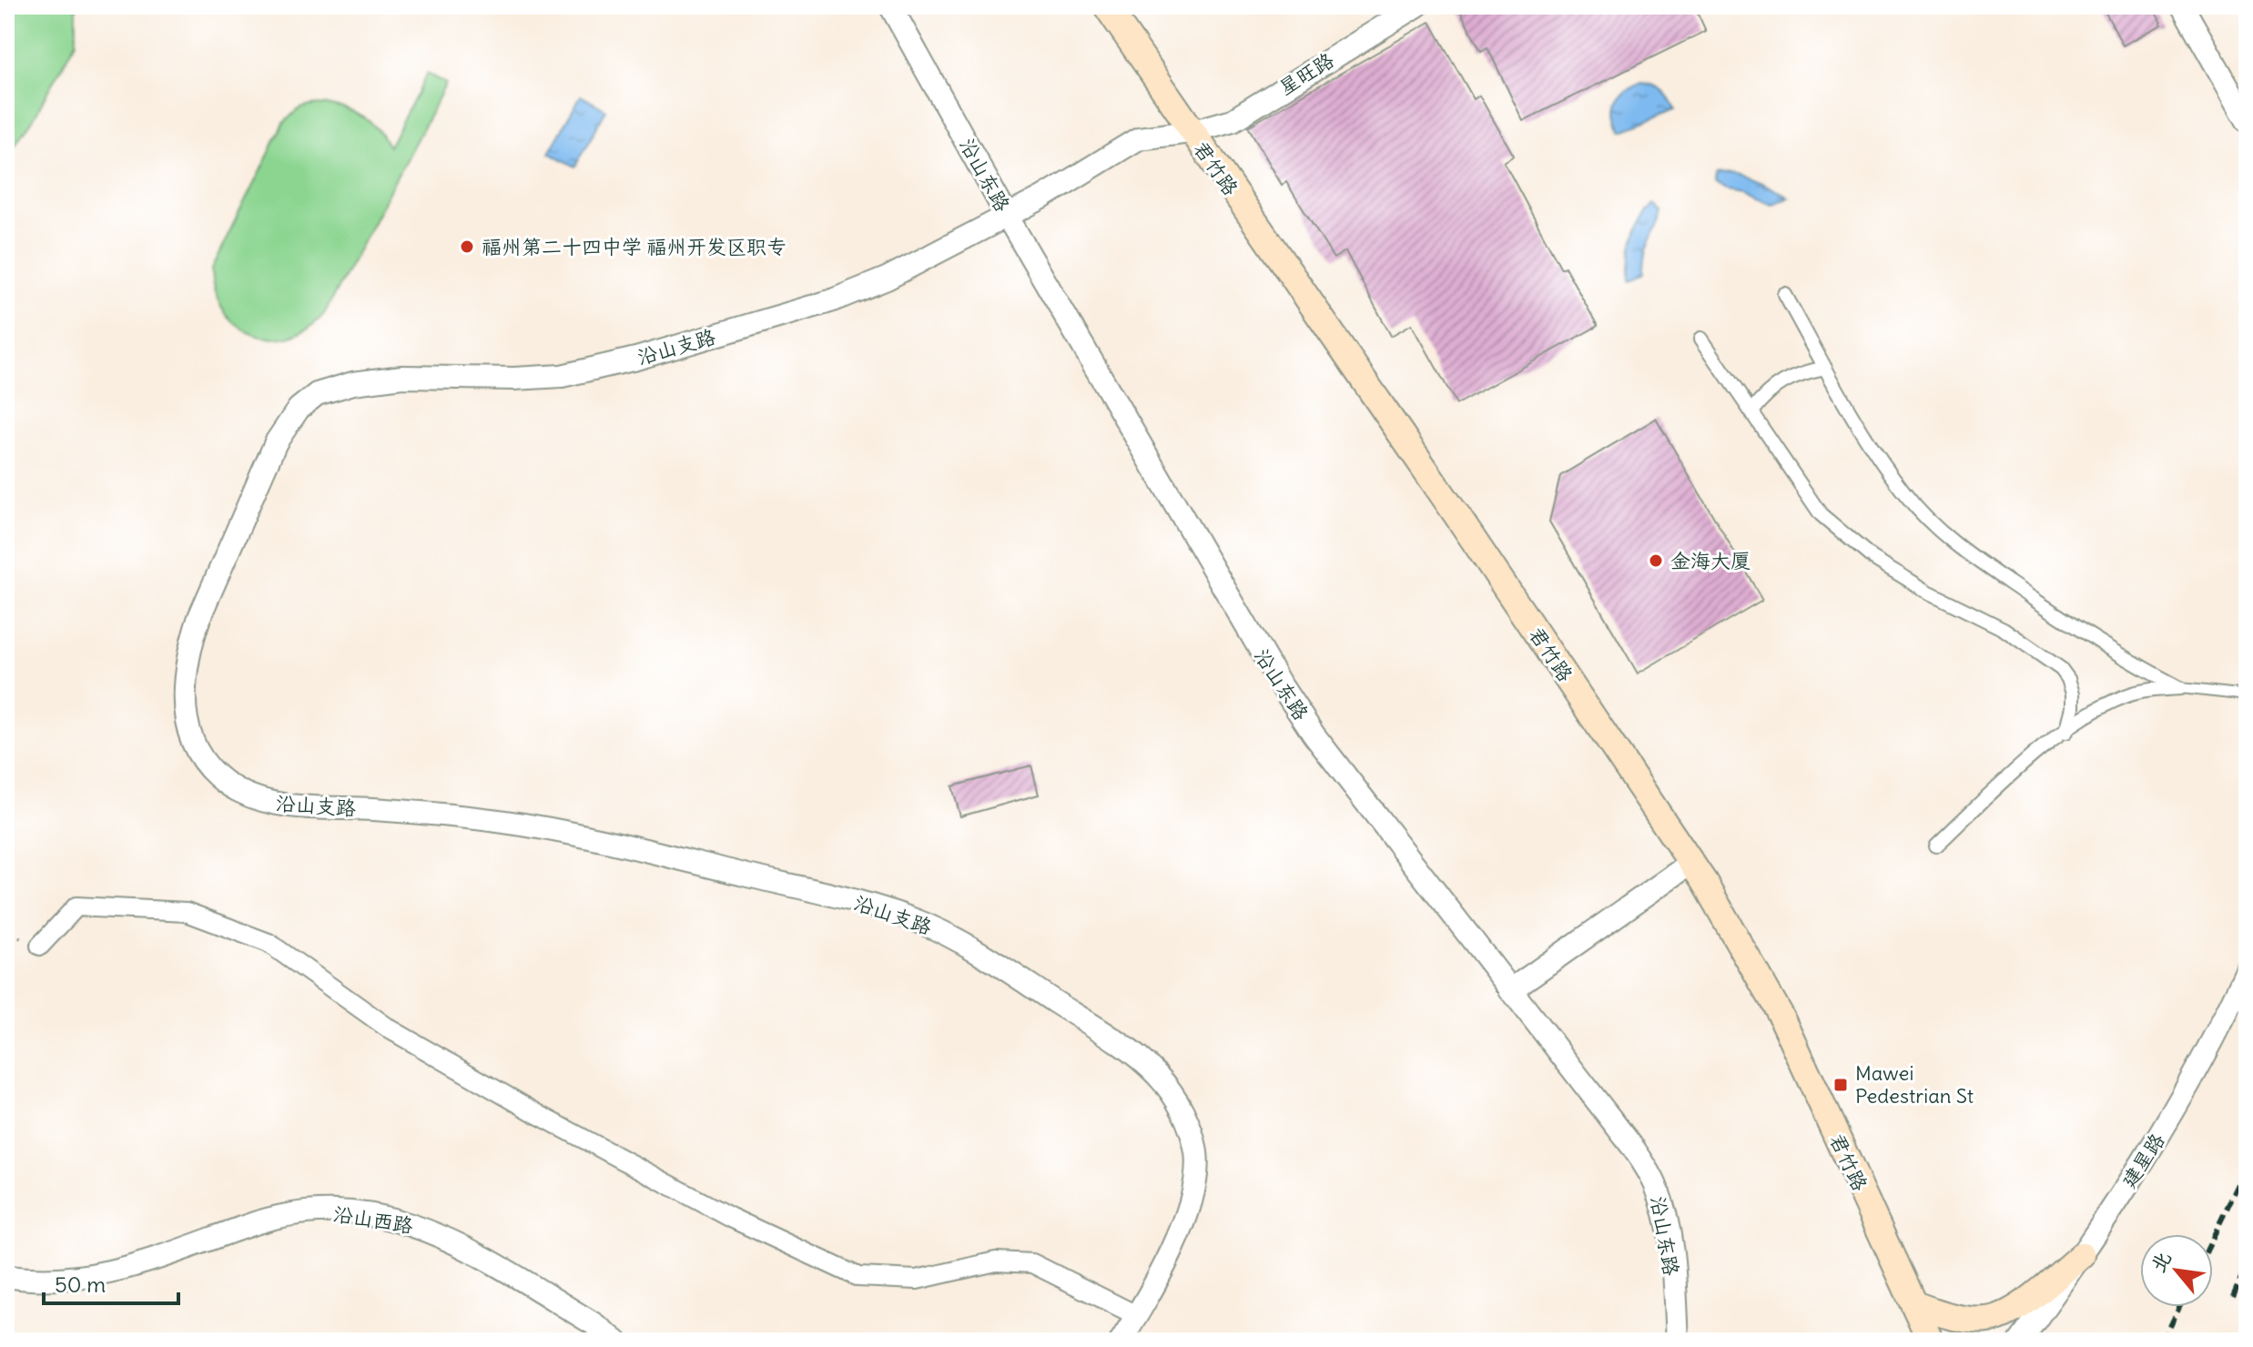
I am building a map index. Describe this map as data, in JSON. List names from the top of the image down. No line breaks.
{"streets":{"main road":["君竹路"],"street":["星旺路","沿山东路","沿山支路","建星路","沿山西路"]},"crossings":[["星旺路","君竹路"],["星旺路","沿山支路"],["君竹路","沿山支路"],["沿山东路","沿山支路"]],"places":{"other":["福州第二十四中学 福州开发区职专","金海大厦"],"transit":["Mawei Pedestrian St"]},"scale_bar":"50 m","north":"top left"}
